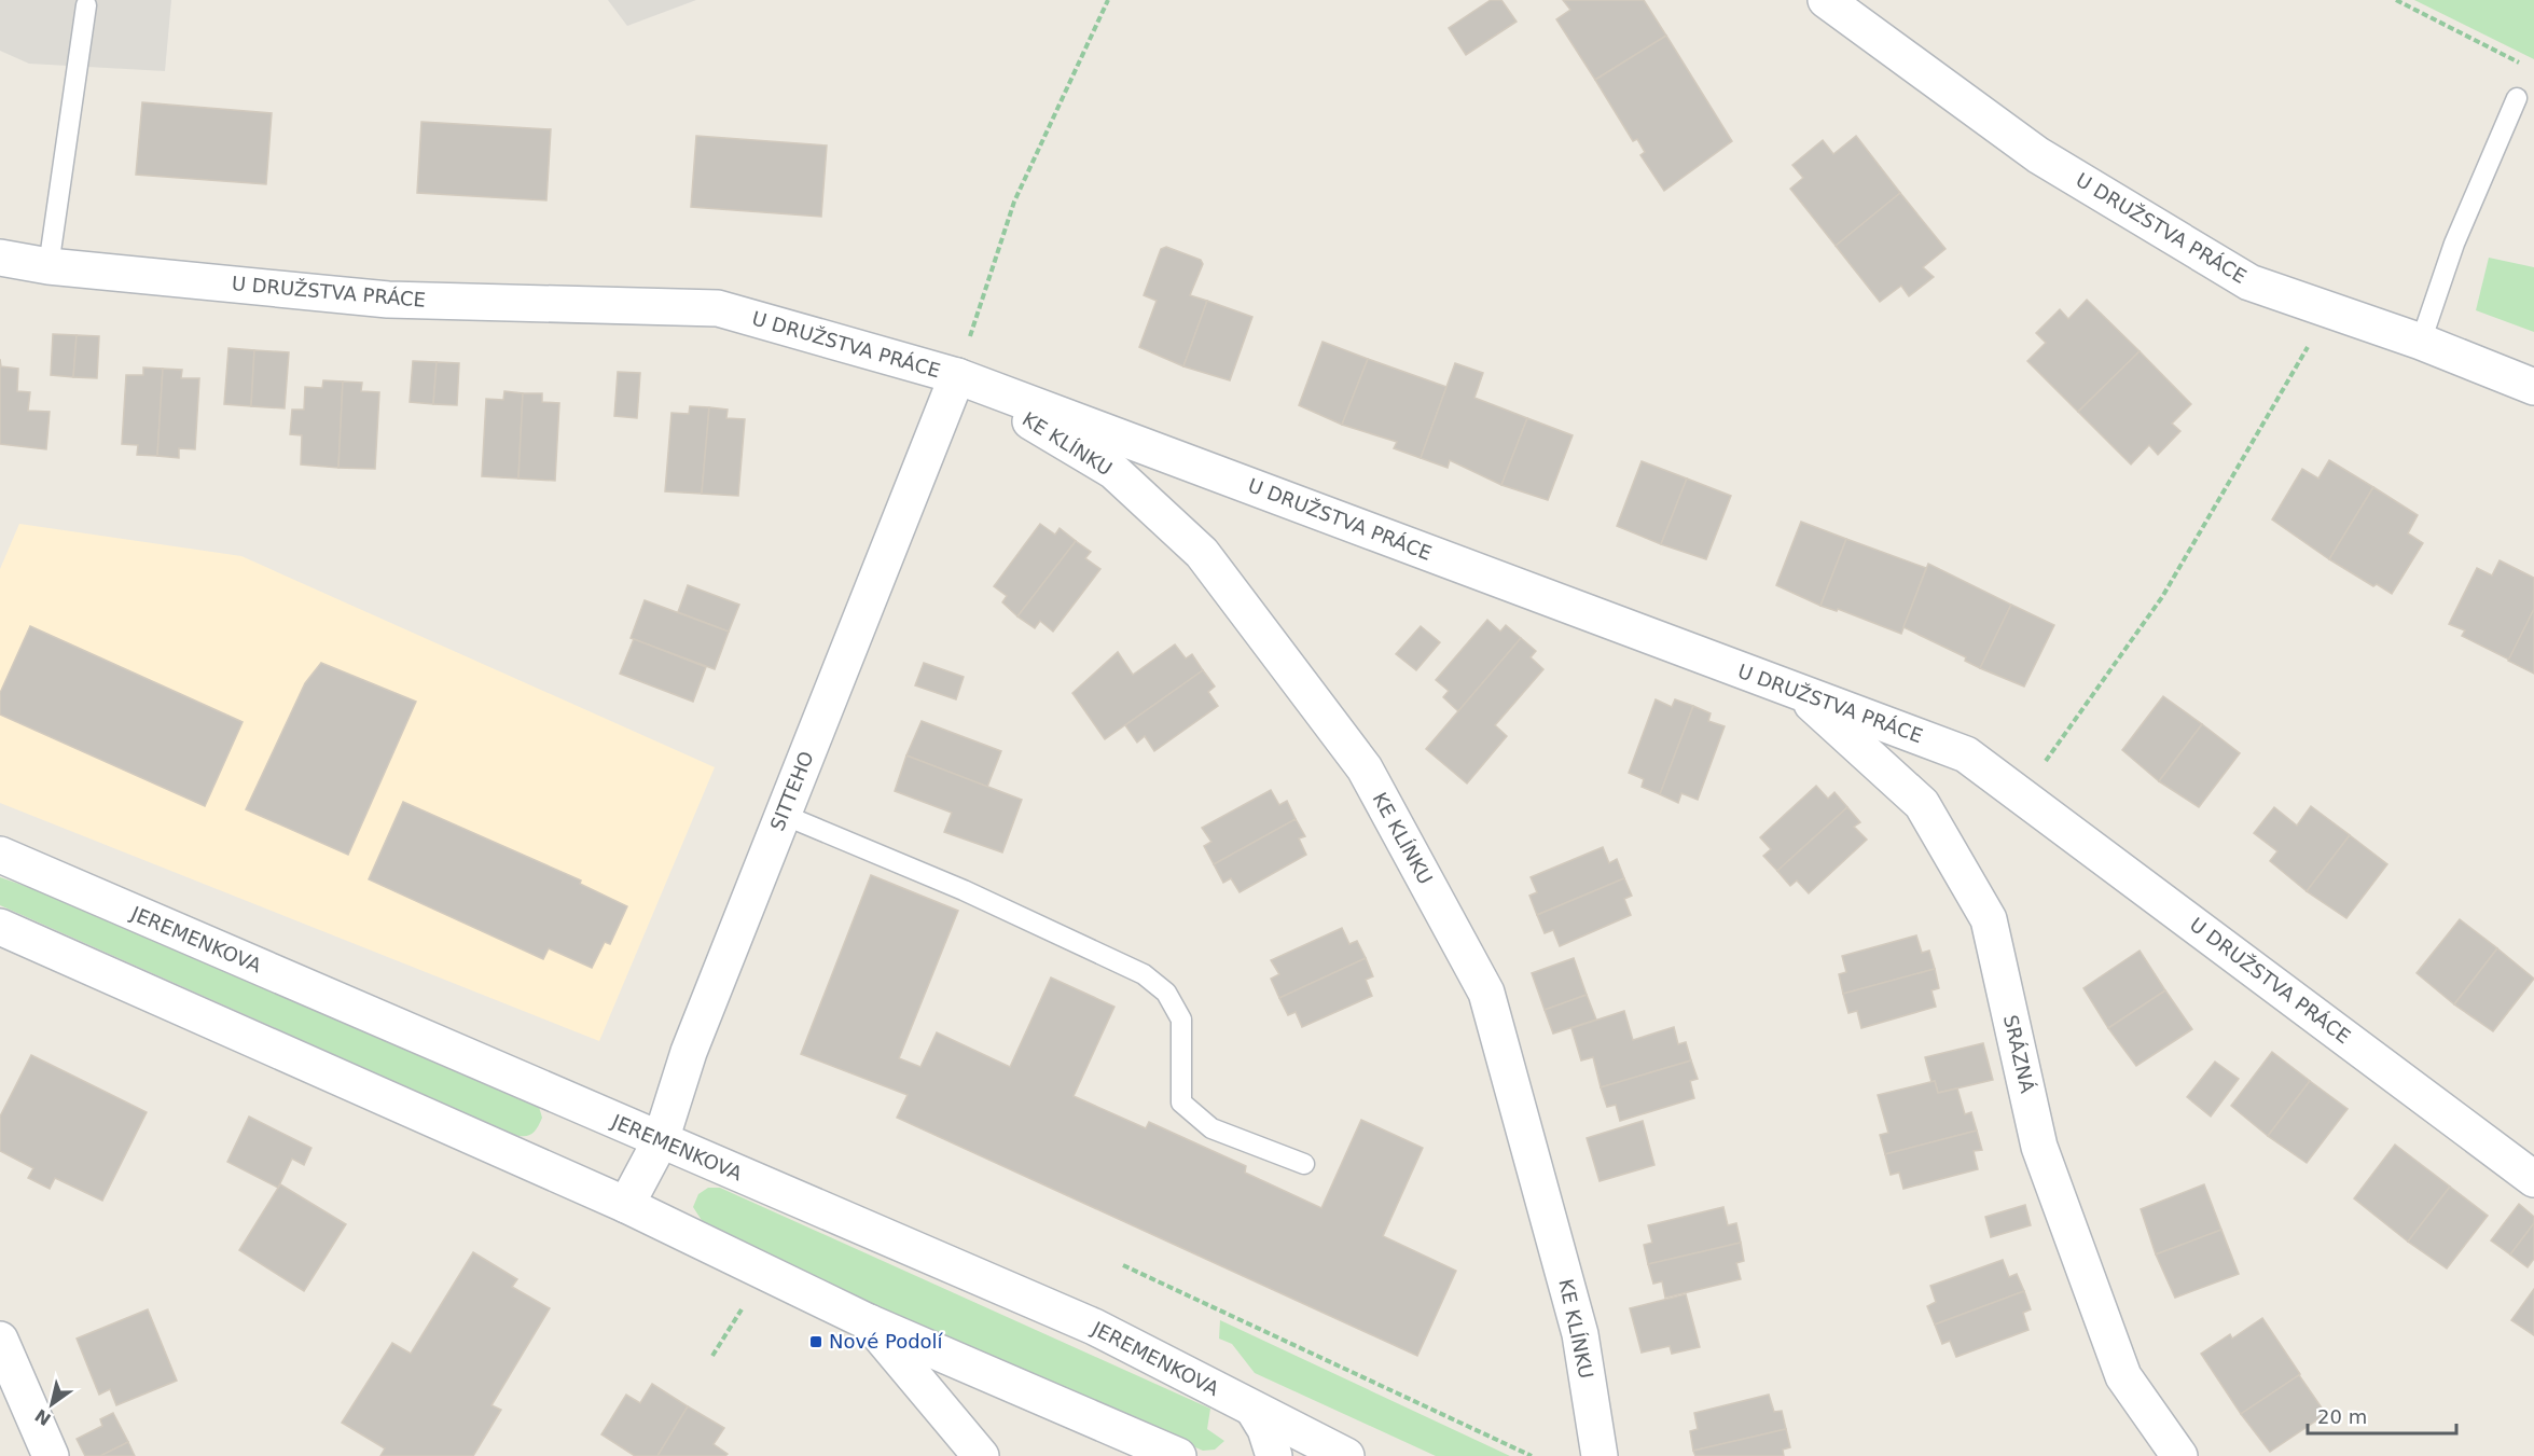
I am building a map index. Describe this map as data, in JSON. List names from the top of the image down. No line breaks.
{"streets":{"street":["U DRUŽSTVA PRÁCE","KE KLÍNKU","SITTEHO","JEREMENKOVA","SRÁZNÁ"]},"crossings":[["U DRUŽSTVA PRÁCE","KE KLÍNKU"],["U DRUŽSTVA PRÁCE","SITTEHO"],["U DRUŽSTVA PRÁCE","SRÁZNÁ"],["KE KLÍNKU","SITTEHO"],["SITTEHO","JEREMENKOVA"]],"places":{"transit":["Nové Podolí"]},"scale_bar":"20 m","north":"bottom left"}
